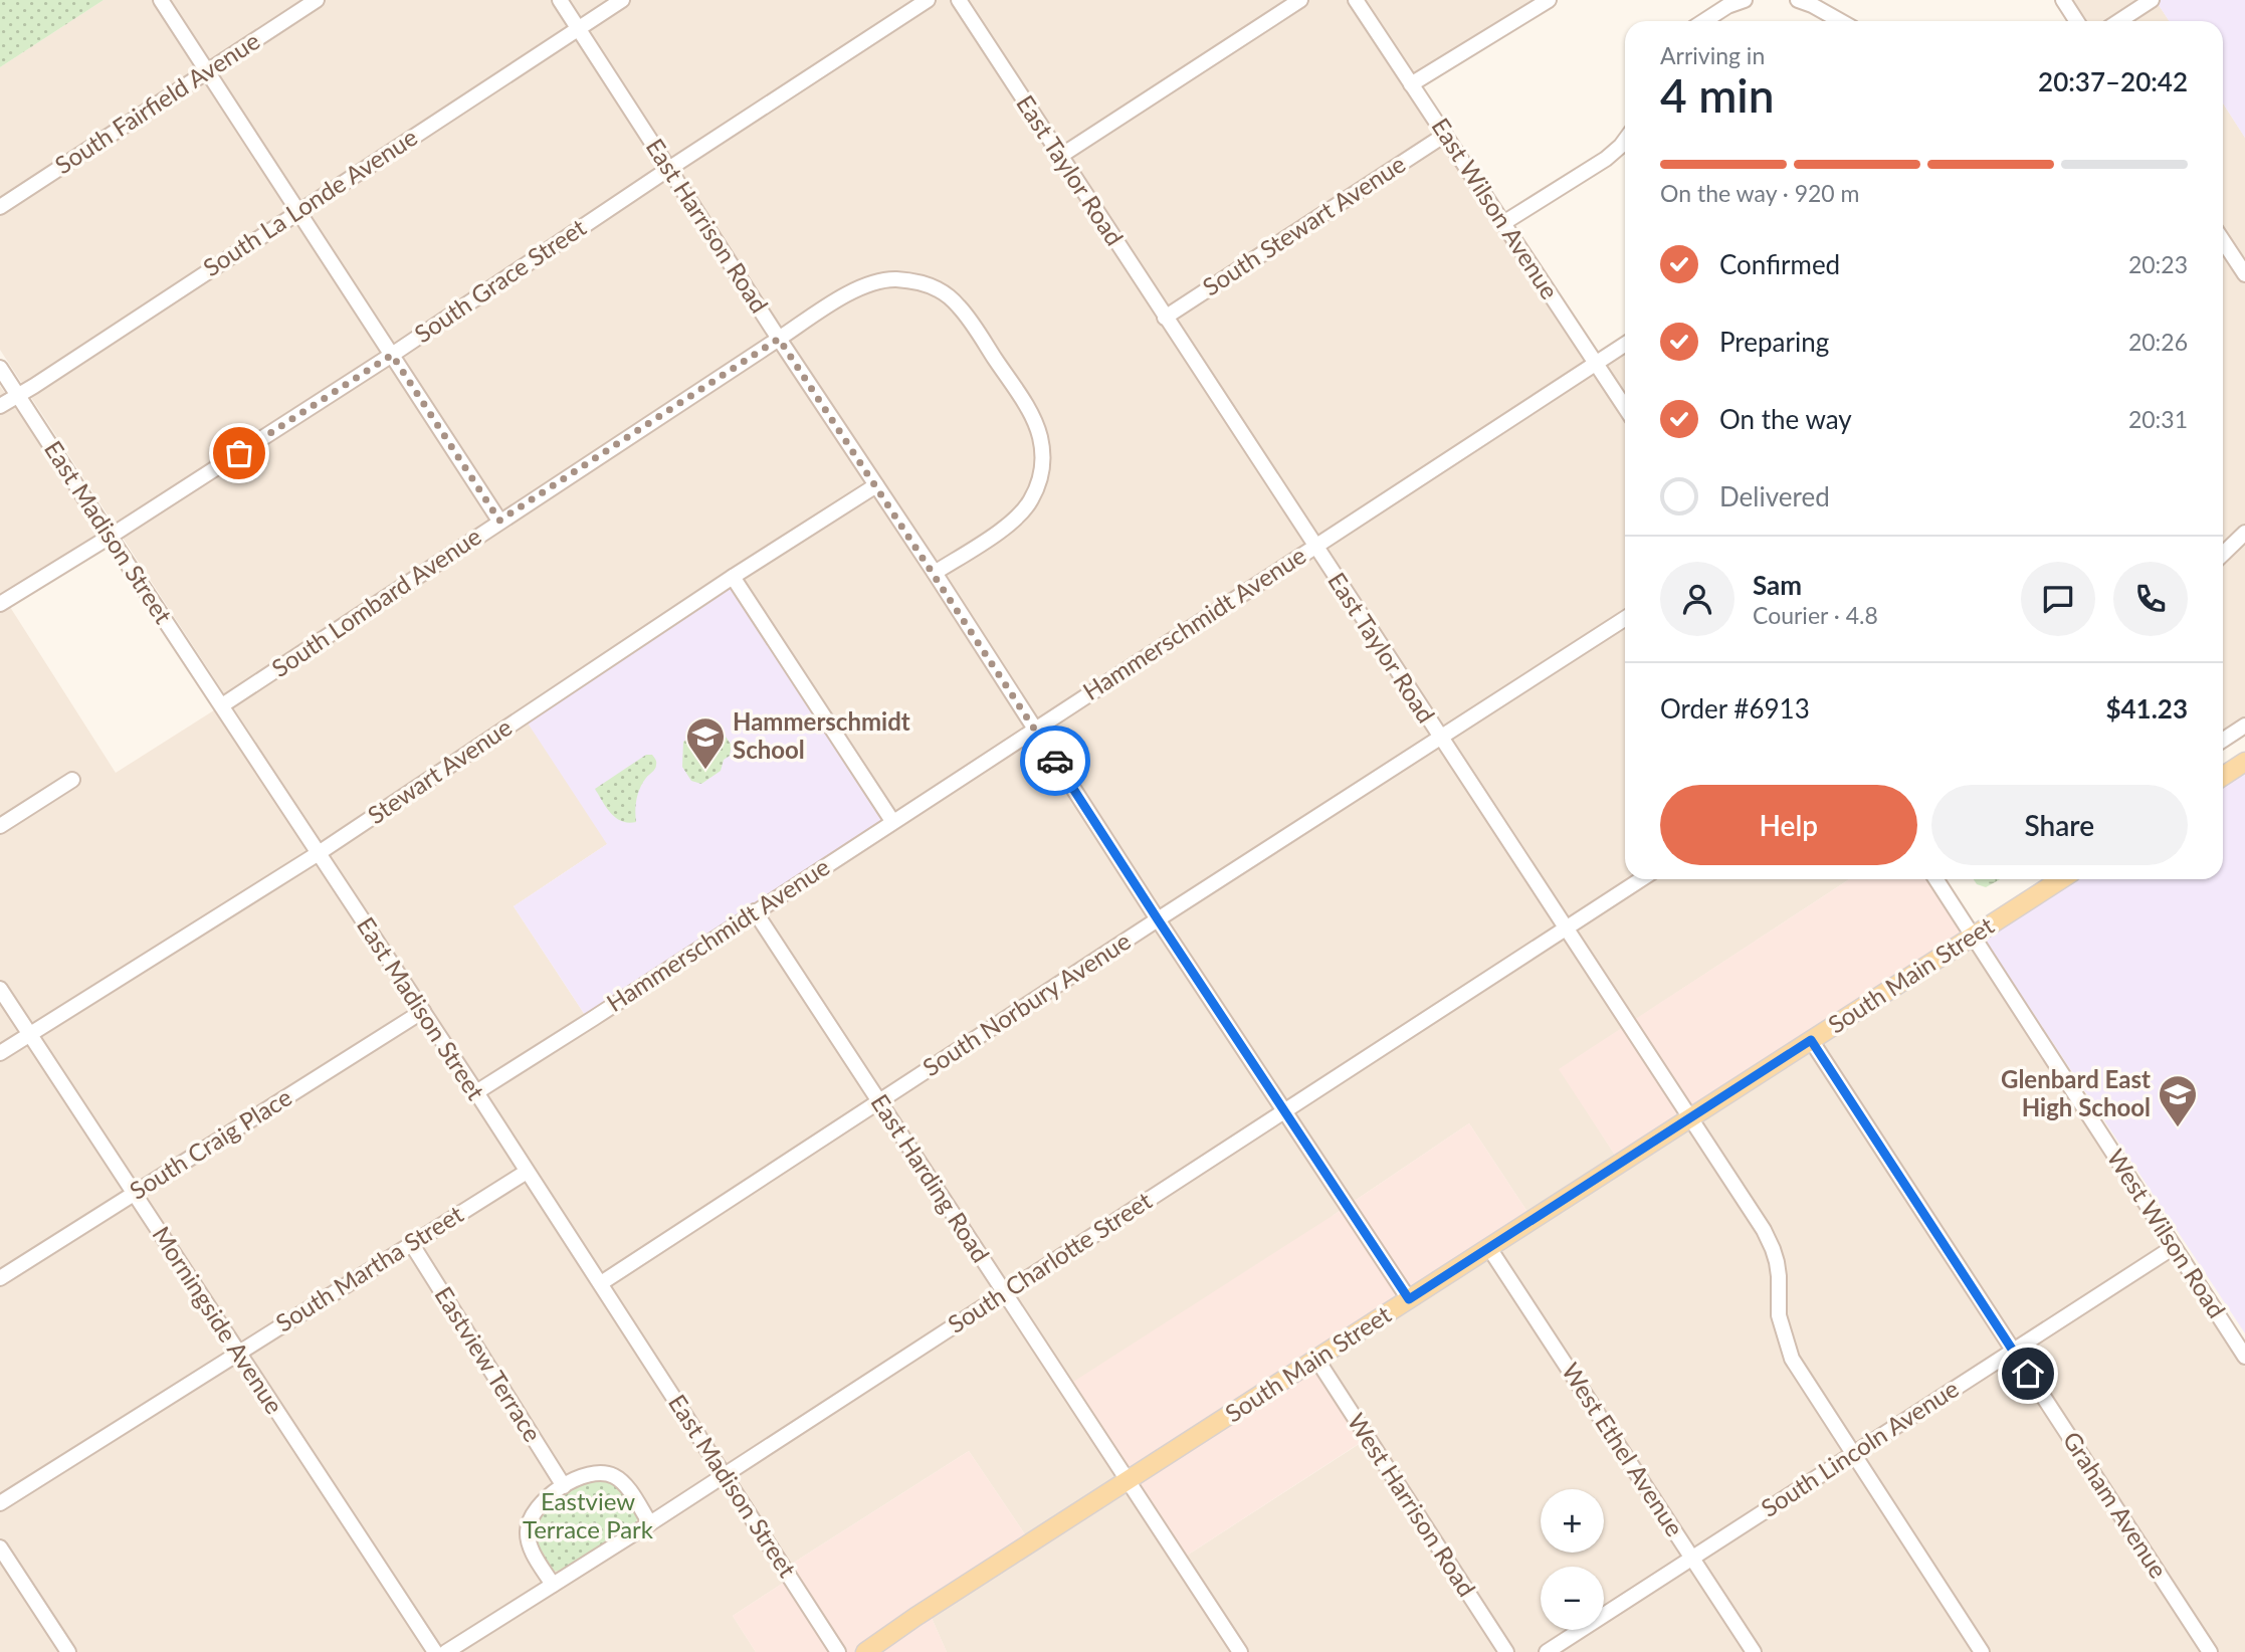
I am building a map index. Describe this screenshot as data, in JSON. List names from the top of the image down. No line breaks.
{"streets":{"main road":["South Main Street"],"street":["South Fairfield Avenue","East Taylor Road","South La Londe Avenue","East Wilson Avenue","East Harrison Road","South Stewart Avenue","South Grace Street","East Madison Street","South Lombard Avenue","Hammerschmidt Avenue","Stewart Avenue","South Norbury Avenue","South Craig Place","East Harding Road","West Wilson Road","South Charlotte Street","South Martha Street","Morningside Avenue","Eastview Terrace","South Lincoln Avenue","West Ethel Avenue","West Harrison Road","Graham Avenue"]},"crossings":[["East Taylor Road","South Stewart Avenue"],["East Taylor Road","Hammerschmidt Avenue"],["East Taylor Road","South Main Street"],["East Taylor Road","South Norbury Avenue"],["East Taylor Road","South Charlotte Street"],["East Taylor Road","South Lincoln Avenue"],["South La Londe Avenue","East Harrison Road"],["South La Londe Avenue","East Madison Street"],["East Wilson Avenue","South Stewart Avenue"],["East Wilson Avenue","Hammerschmidt Avenue"],["East Harrison Road","South Grace Street"],["East Harrison Road","South Lombard Avenue"],["East Harrison Road","Hammerschmidt Avenue"],["East Harrison Road","Stewart Avenue"],["East Harrison Road","South Main Street"],["East Harrison Road","South Norbury Avenue"],["East Harrison Road","South Charlotte Street"],["South Grace Street","East Madison Street"],["East Madison Street","South Lombard Avenue"],["East Madison Street","Hammerschmidt Avenue"],["East Madison Street","Stewart Avenue"],["East Madison Street","South Norbury Avenue"],["East Madison Street","South Craig Place"],["East Madison Street","South Charlotte Street"],["East Madison Street","South Martha Street"],["Hammerschmidt Avenue","East Harding Road"],["Stewart Avenue","Morningside Avenue"],["South Main Street","East Harding Road"],["South Main Street","West Wilson Road"],["South Main Street","West Ethel Avenue"],["South Main Street","West Harrison Road"],["South Main Street","Graham Avenue"],["South Norbury Avenue","East Harding Road"],["South Craig Place","Morningside Avenue"],["East Harding Road","South Charlotte Street"],["West Wilson Road","South Lincoln Avenue"],["South Martha Street","Morningside Avenue"],["South Martha Street","Eastview Terrace"],["South Lincoln Avenue","West Ethel Avenue"],["South Lincoln Avenue","Graham Avenue"]],"parks":["Eastview Terrace Park"],"places":{"school or university":["Hammerschmidt School","Glenbard East High School"]},"page":{"heading":["4 min","Arriving in","20:37–20:42"],"panel":["Sam","Courier · 4.8","Order #6913","$41.23"],"bar":"On the way · 920 m","list":[["Confirmed","20:23"],["Preparing","20:26"],["On the way","20:31"],"Delivered"],"buttons":["Help","Share"],"map_buttons":["+","−"]}}
